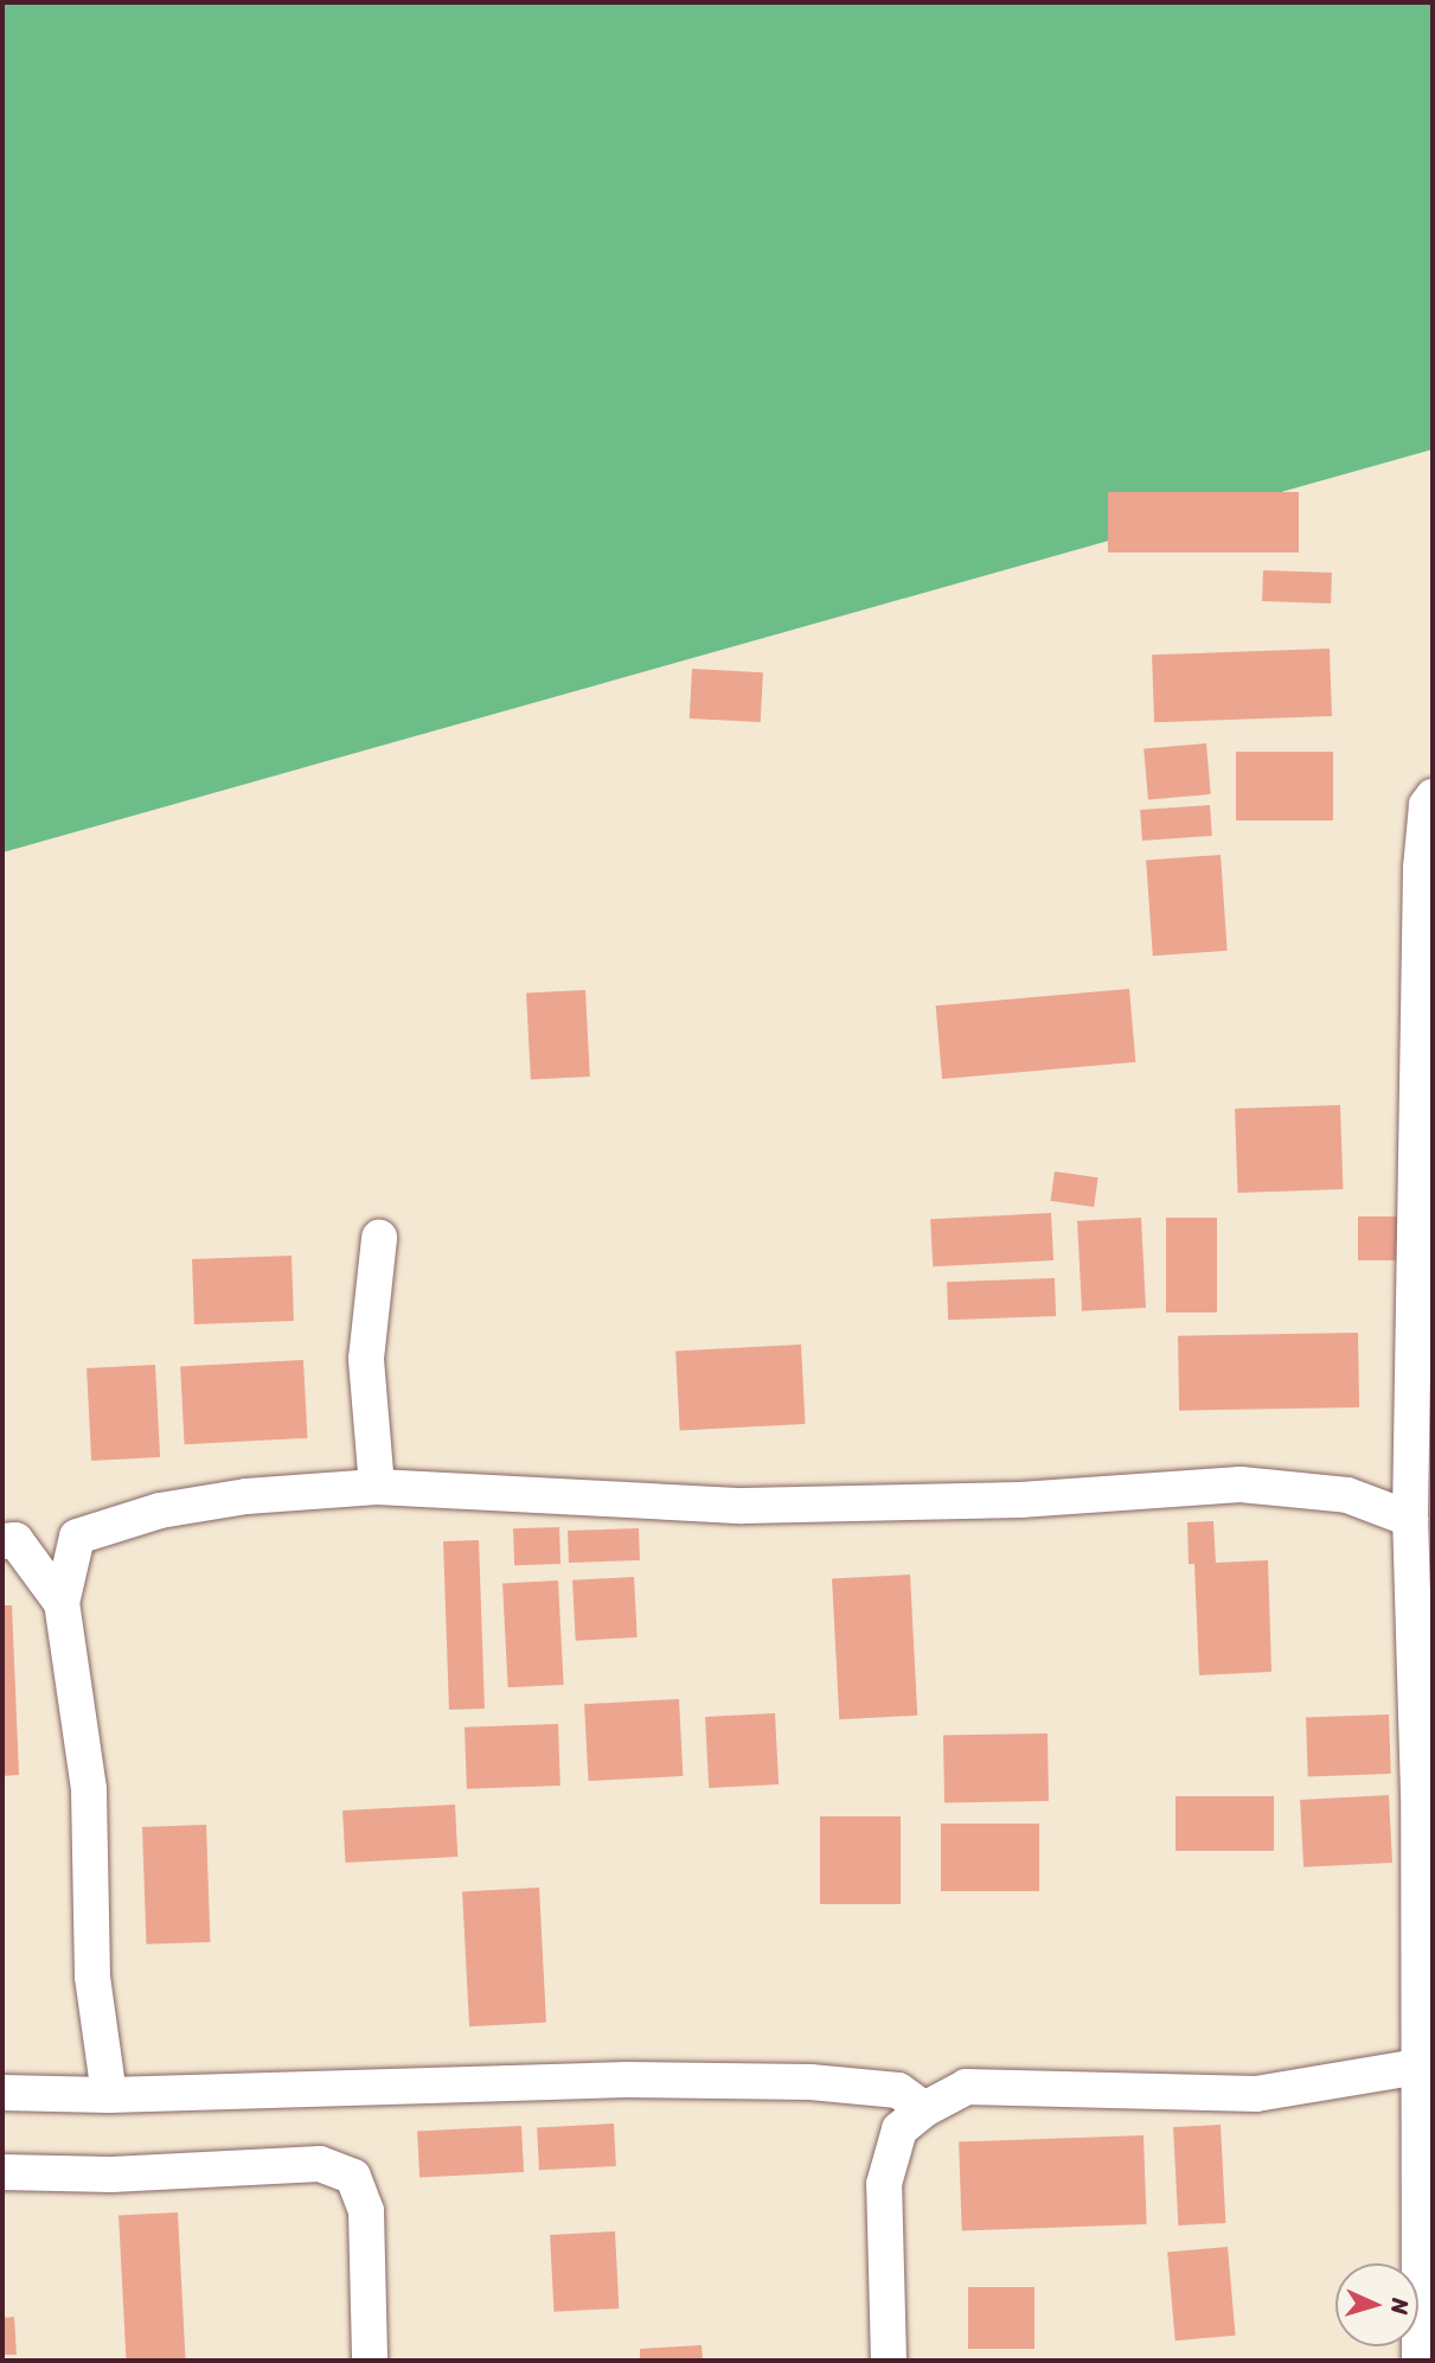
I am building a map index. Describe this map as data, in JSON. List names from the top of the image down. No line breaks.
{"north":"right"}
